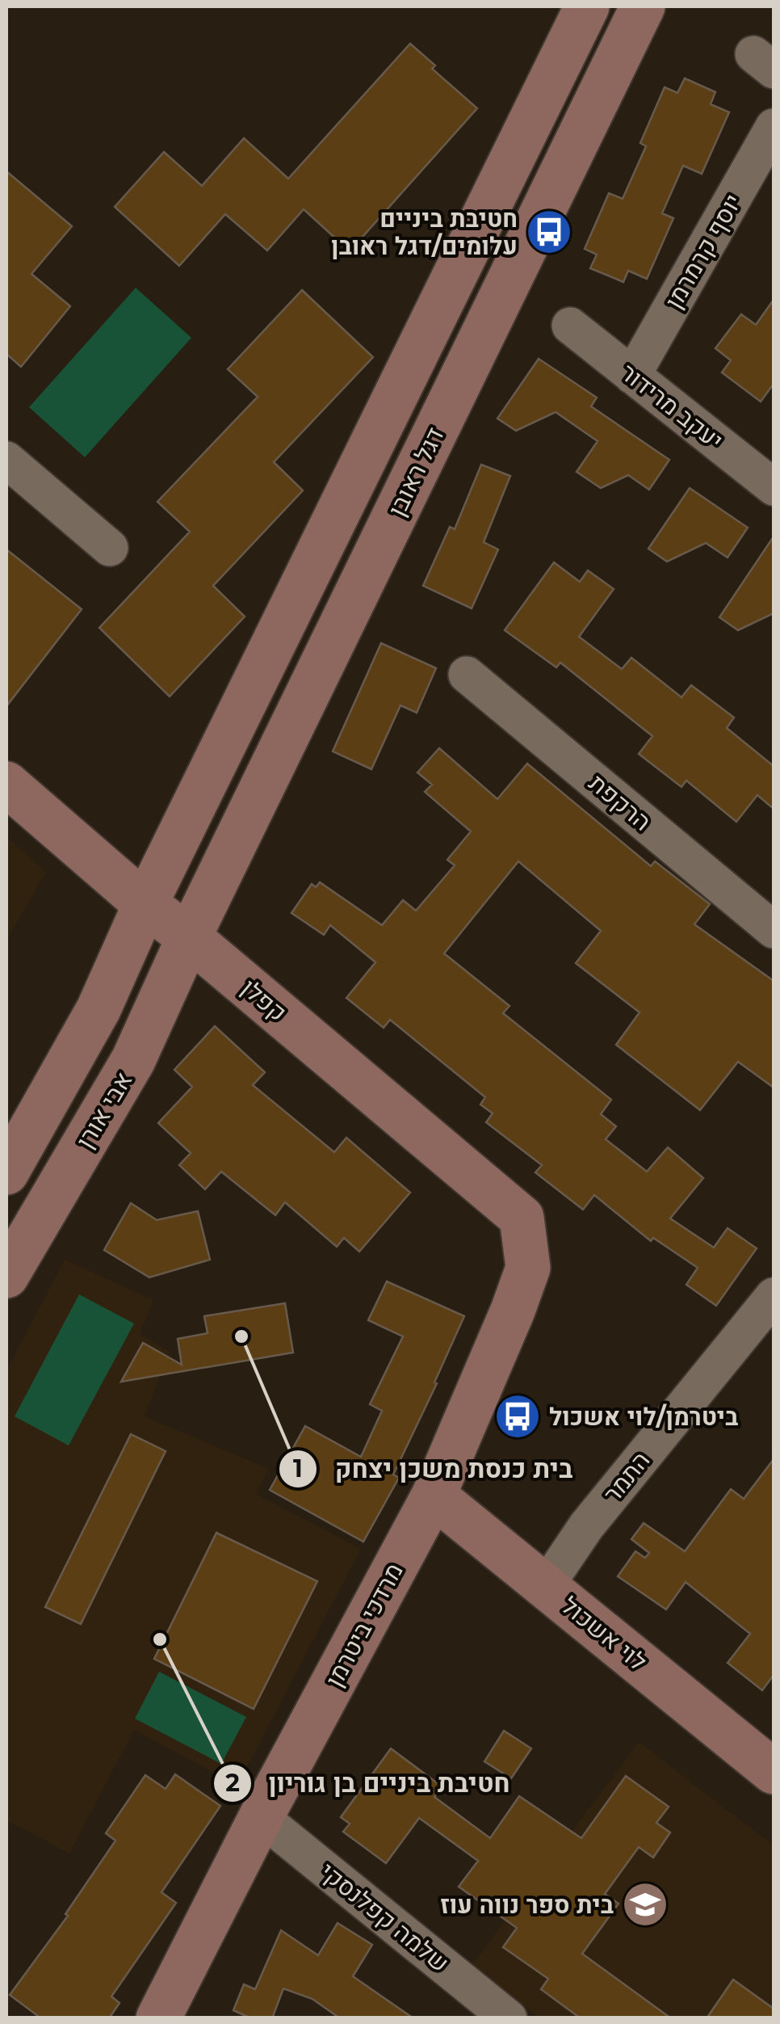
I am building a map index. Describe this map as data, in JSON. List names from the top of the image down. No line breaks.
{"streets":{"street":["יוסף קרמרמן","יעקב מרידור","דגל ראובן","הרקפת","קפלן","אבי אורן","התמר","מרדכי ביטרמן","לוי אשכול","שלמה קפלנסקי"]},"crossings":[["יוסף קרמרמן","יעקב מרידור"],["דגל ראובן","קפלן"],["דגל ראובן","אבי אורן"],["קפלן","אבי אורן"],["קפלן","מרדכי ביטרמן"],["התמר","לוי אשכול"],["מרדכי ביטרמן","לוי אשכול"],["מרדכי ביטרמן","שלמה קפלנסקי"]],"places":{"bus stop":["חטיבת ביניים עלומים/דגל ראובן","ביטרמן/לוי אשכול"],"other":["בית כנסת משכן יצחק","חטיבת ביניים בן גוריון"],"school or university":["בית ספר נווה עוז"]}}
